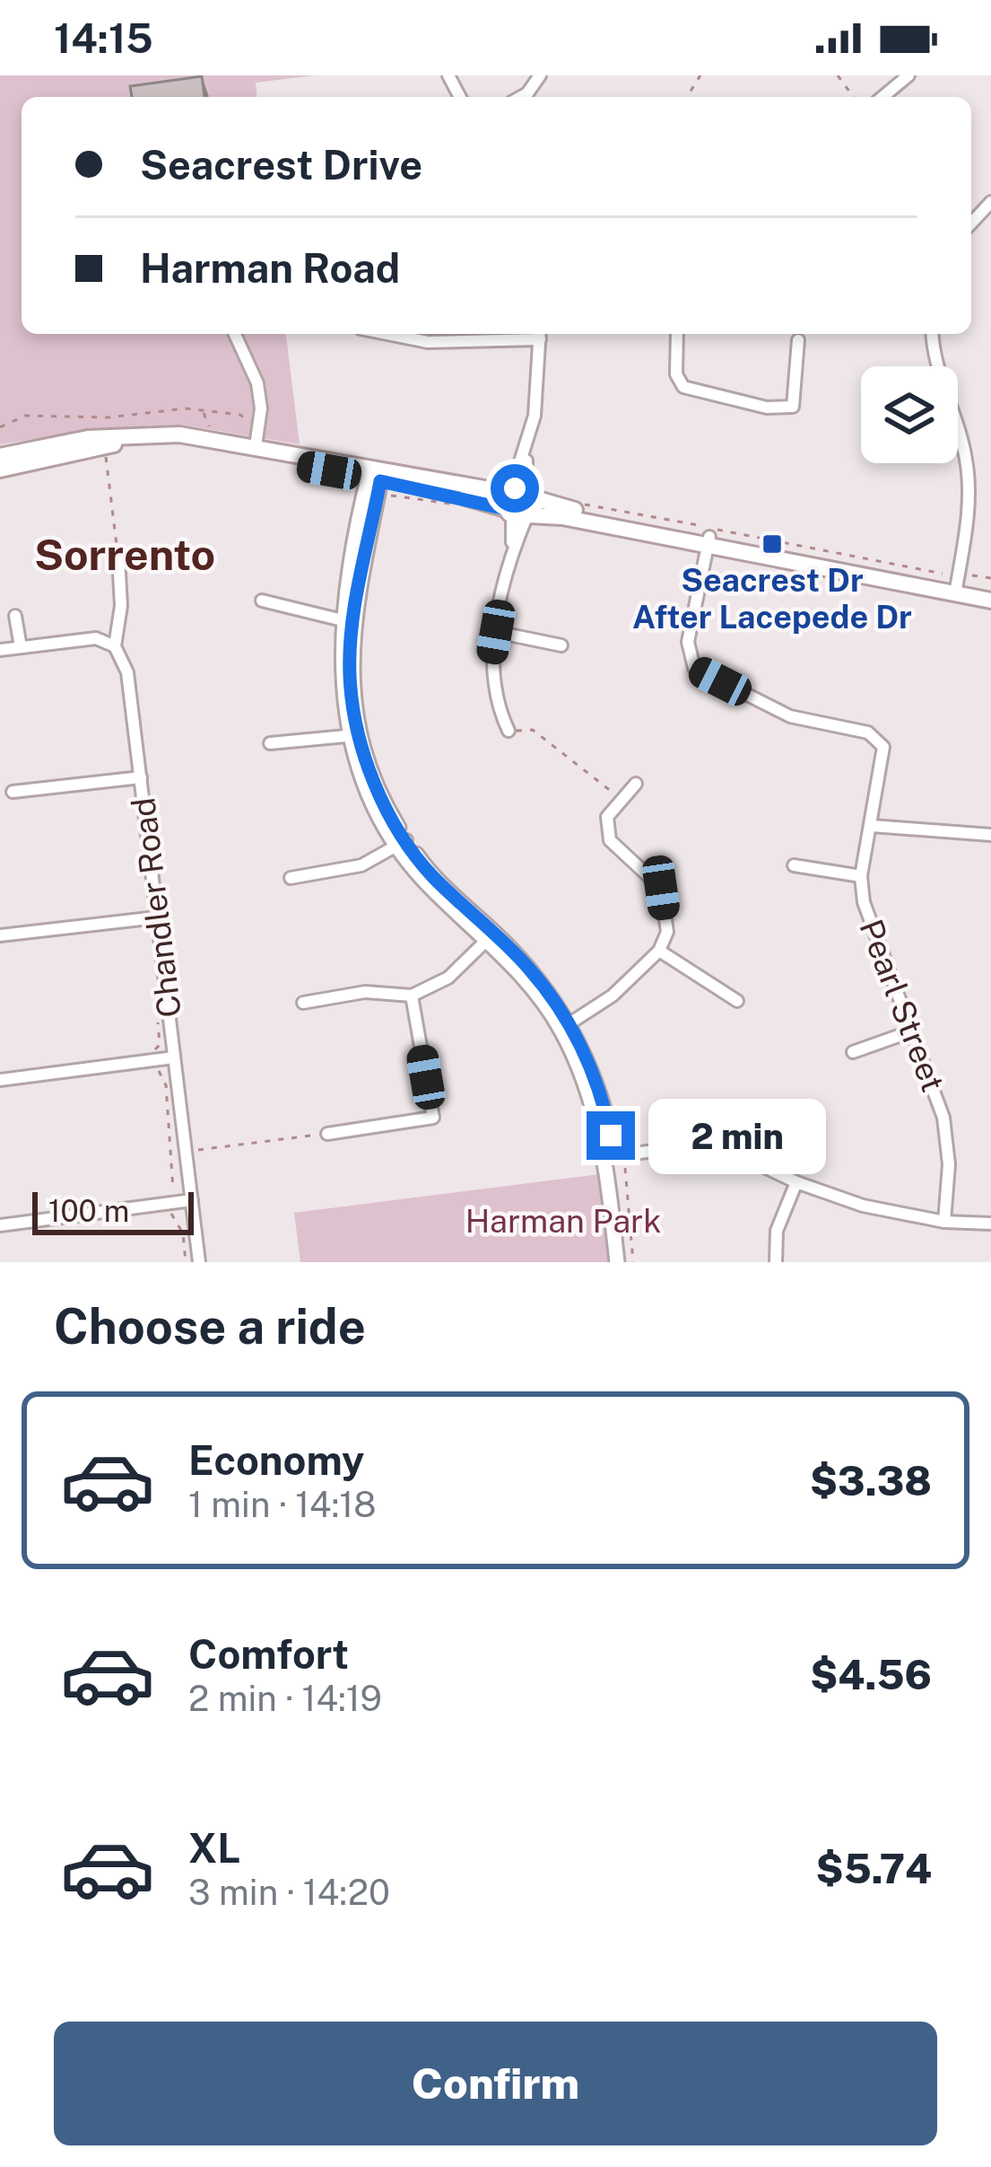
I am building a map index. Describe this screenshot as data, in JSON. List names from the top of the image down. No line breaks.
{"streets":{"street":["Chandler Road","Pearl Street"]},"districts":["Sorrento"],"parks":["Harman Park"],"places":{"transit":["Seacrest Dr After Lacepede Dr"]},"scale_bar":"100 m","page":{"status":"14:15","banner":["Seacrest Drive","Harman Road"],"bubble":"2 min","scale":"100 m","heading":"Choose a ride","list":[{"name":"Economy","note":"1 min · 14:18","value":"$3.38"},{"name":"Comfort","note":"2 min · 14:19","value":"$4.56"},{"name":"XL","note":"3 min · 14:20","value":"$5.74"}],"buttons":"Confirm"}}
